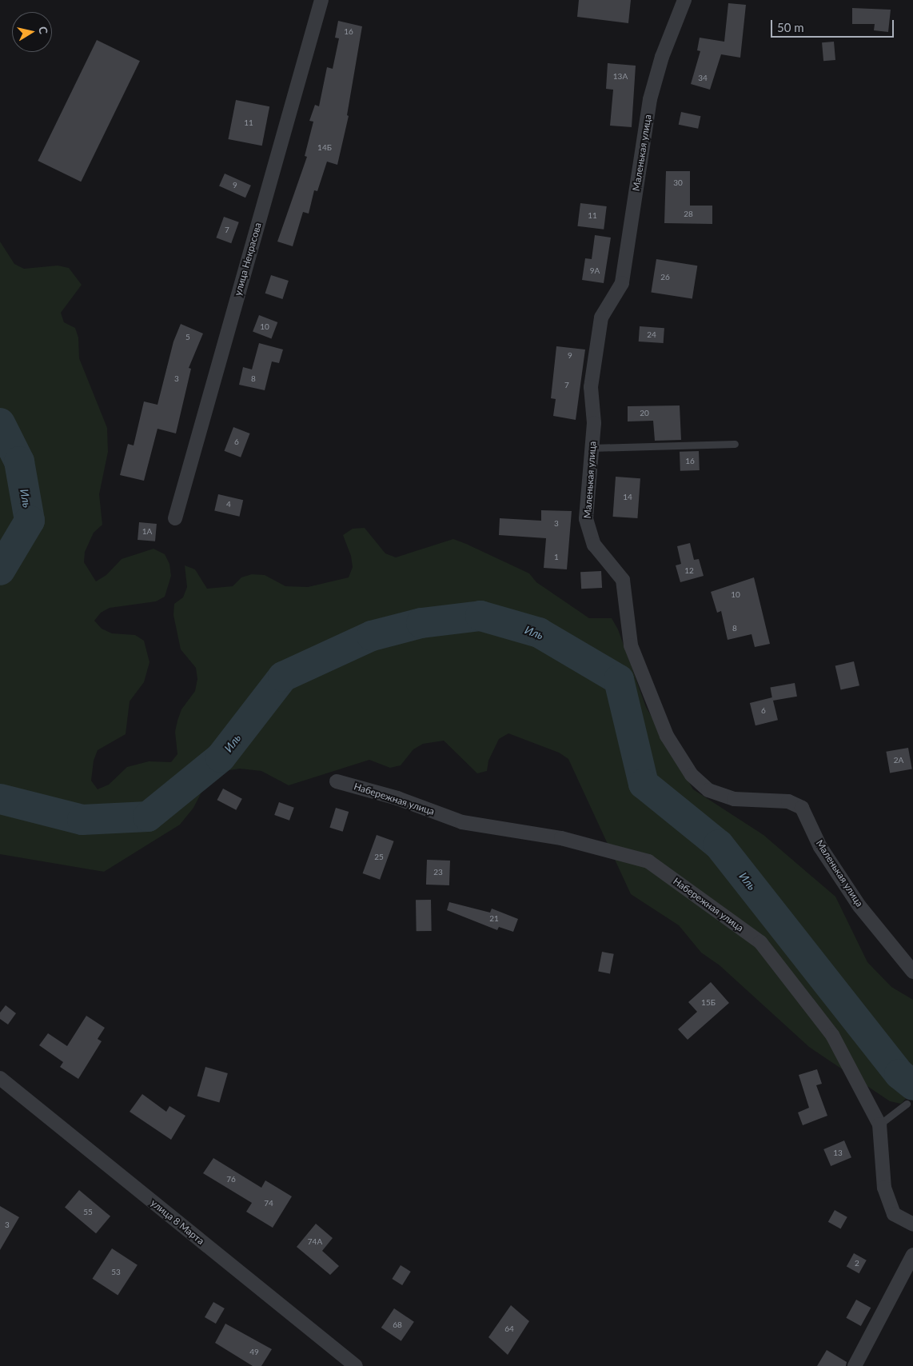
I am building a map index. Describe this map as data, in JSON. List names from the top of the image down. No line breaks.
{"streets":{"street":["Маленькая улица","улица Некрасова","Набережная улица","улица 8 Марта"]},"water":["Иль"],"house_numbers":["16","13А","34","11","14Б","30","9","28","11","7","9А","26","10","24","5","9","3","8","7","20","6","16","14","4","3","1А","1","12","10","8","6","2А","25","23","21","15Б","13","76","74","55","3","74А","2","53","68","64","49"],"scale_bar":"50 m","north":"right"}
